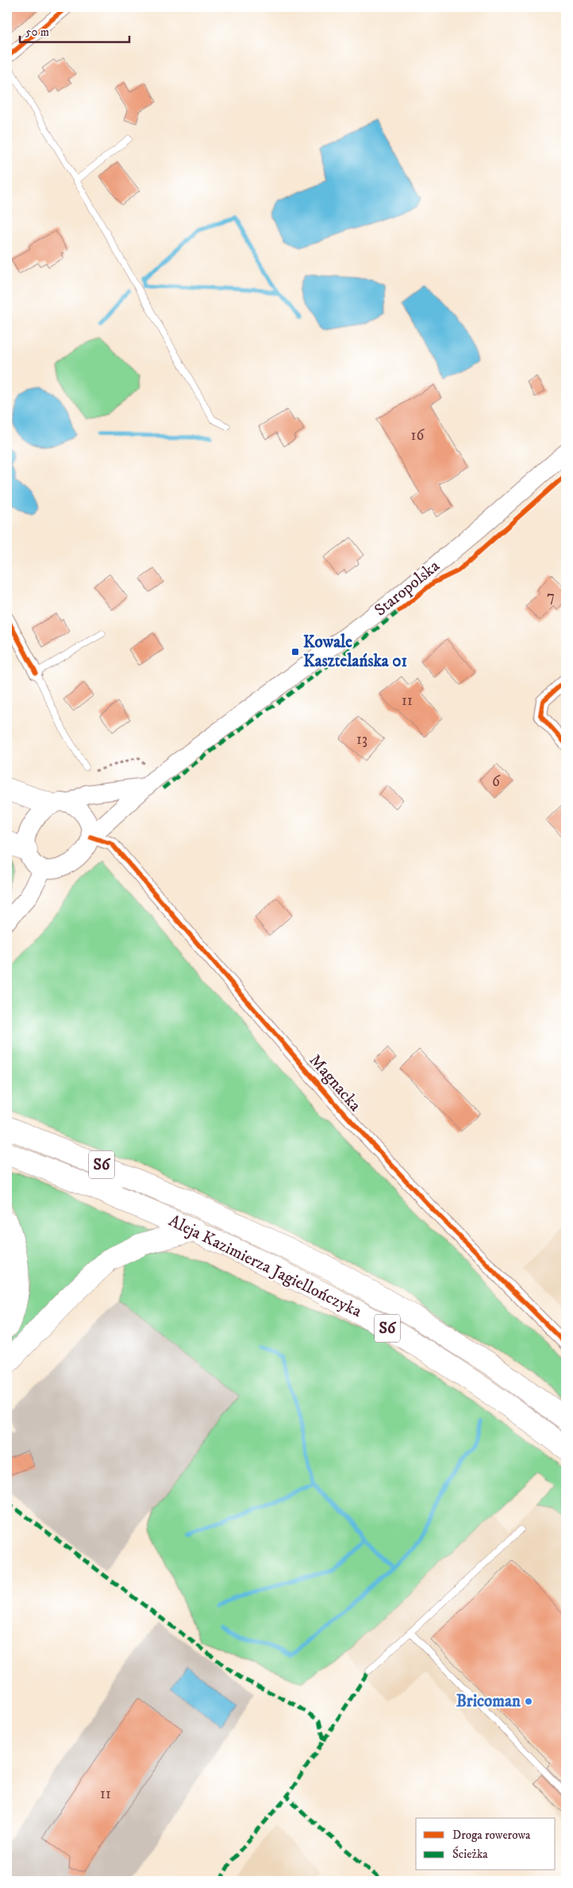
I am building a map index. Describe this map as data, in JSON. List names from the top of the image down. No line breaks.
{"streets":{"highway":["S6","Aleja Kazimierza Jagiellończyka"],"main road":["Staropolska"],"street":["Magnacka"]},"crossings":[["Staropolska","Magnacka"]],"places":{"transit":["Kowale Kasztelańska 01"],"other":["Bricoman"]},"house_numbers":["16","7","11","13","6","11"],"legend":["Droga rowerowa","Ścieżka"],"scale_bar":"50 m"}
